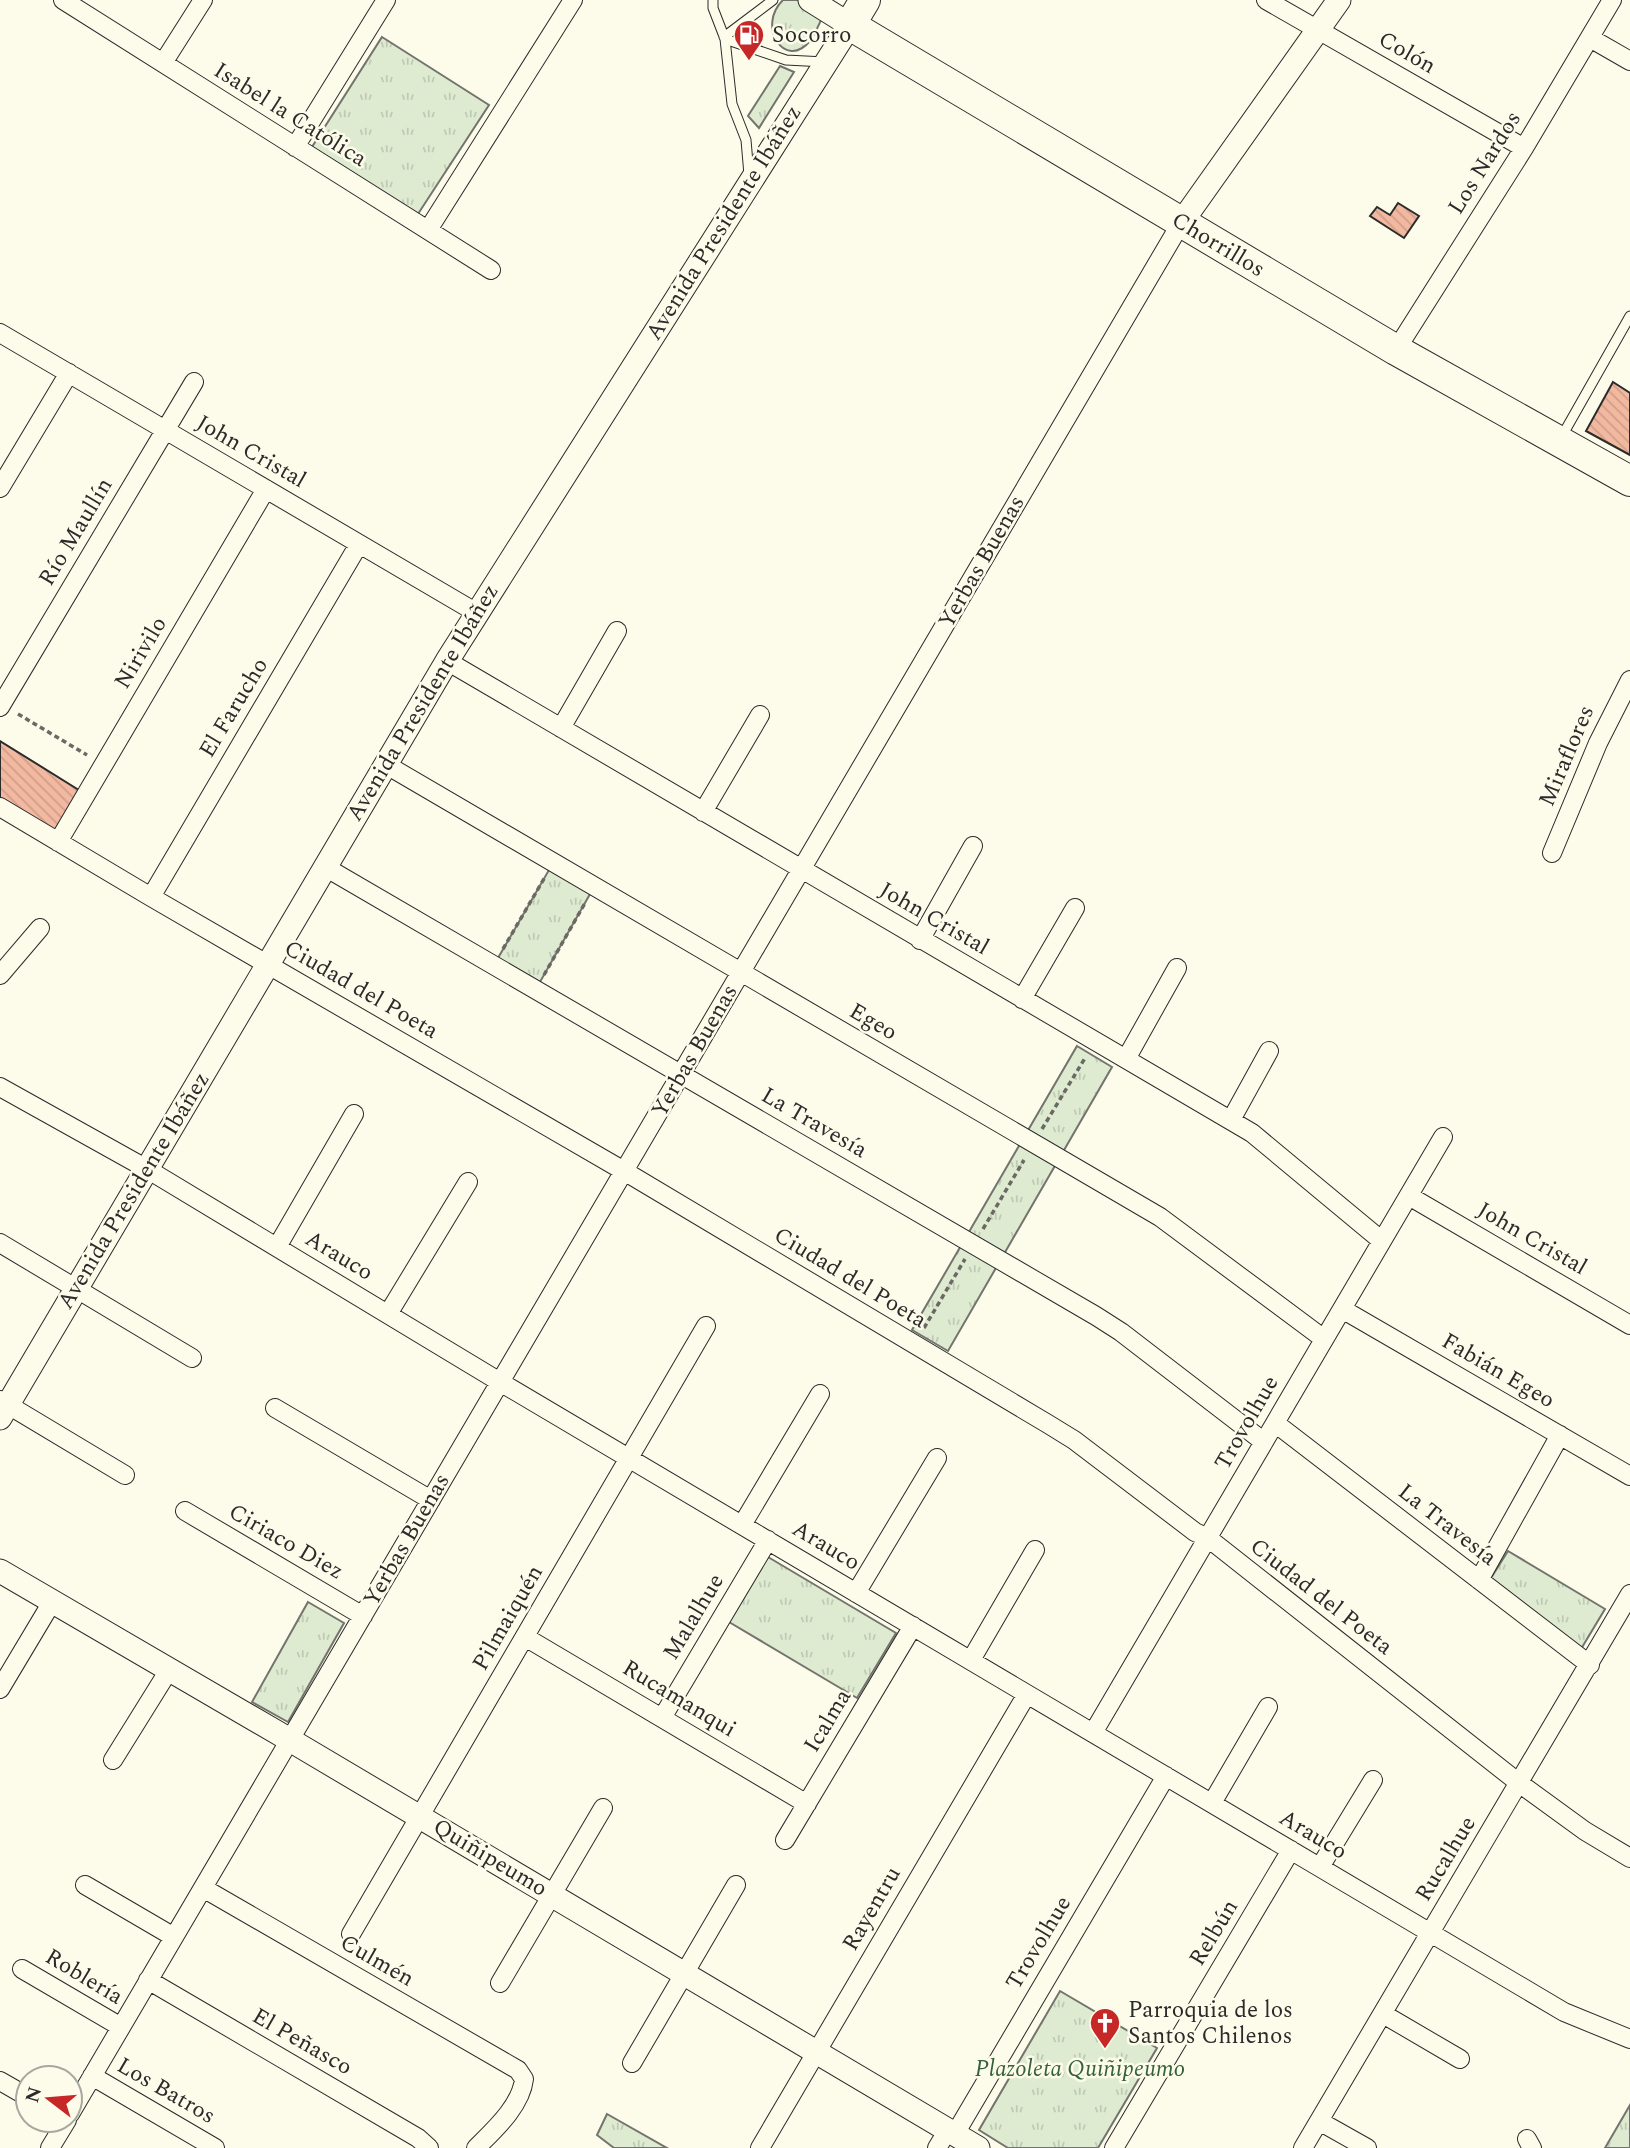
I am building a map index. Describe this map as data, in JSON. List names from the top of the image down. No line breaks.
{"streets":{"main road":["Chorrillos"],"street":["Colón","Isabel la Católica","Los Nardos","Avenida Presidente Ibáñez","John Cristal","Río Maullín","Yerbas Buenas","Nirivilo","El Farucho","Miraflores","Ciudad del Poeta","Egeo","La Travesía","Arauco","Fabián Egeo","Trovolhue","Ciriaco Diez","Malalhue","Pilmaiquén","Rucamanqui","Icalma","Quiñipeumo","Rucalhue","Rayentru","Relbún","Culmén","Roblería","El Peñasco","Los Batros"]},"crossings":[["Colón","Los Nardos"],["Colón","Yerbas Buenas"],["Los Nardos","Chorrillos"],["Avenida Presidente Ibáñez","Chorrillos"],["Avenida Presidente Ibáñez","John Cristal"],["Avenida Presidente Ibáñez","Ciudad del Poeta"],["Avenida Presidente Ibáñez","Egeo"],["Avenida Presidente Ibáñez","La Travesía"],["Avenida Presidente Ibáñez","Arauco"],["Chorrillos","Yerbas Buenas"],["John Cristal","Río Maullín"],["John Cristal","Yerbas Buenas"],["John Cristal","Nirivilo"],["John Cristal","El Farucho"],["John Cristal","Trovolhue"],["Yerbas Buenas","Ciudad del Poeta"],["Yerbas Buenas","Egeo"],["Yerbas Buenas","La Travesía"],["Yerbas Buenas","Arauco"],["Yerbas Buenas","Ciriaco Diez"],["Yerbas Buenas","Quiñipeumo"],["Yerbas Buenas","Culmén"],["Yerbas Buenas","Roblería"],["Yerbas Buenas","El Peñasco"],["Yerbas Buenas","Los Batros"],["Nirivilo","Ciudad del Poeta"],["El Farucho","Ciudad del Poeta"],["Ciudad del Poeta","Trovolhue"],["Ciudad del Poeta","Rucalhue"],["Egeo","Trovolhue"],["La Travesía","Trovolhue"],["La Travesía","Rucalhue"],["Arauco","Trovolhue"],["Arauco","Malalhue"],["Arauco","Pilmaiquén"],["Arauco","Icalma"],["Arauco","Rucalhue"],["Arauco","Rayentru"],["Arauco","Relbún"],["Fabián Egeo","Trovolhue"],["Trovolhue","Quiñipeumo"],["Malalhue","Rucamanqui"],["Pilmaiquén","Rucamanqui"],["Pilmaiquén","Quiñipeumo"],["Rucamanqui","Icalma"],["Quiñipeumo","Rayentru"]],"parks":["Plazoleta Quiñipeumo"],"places":{"fuel station":["Socorro"],"church":["Parroquia de los Santos Chilenos"]},"north":"left"}
